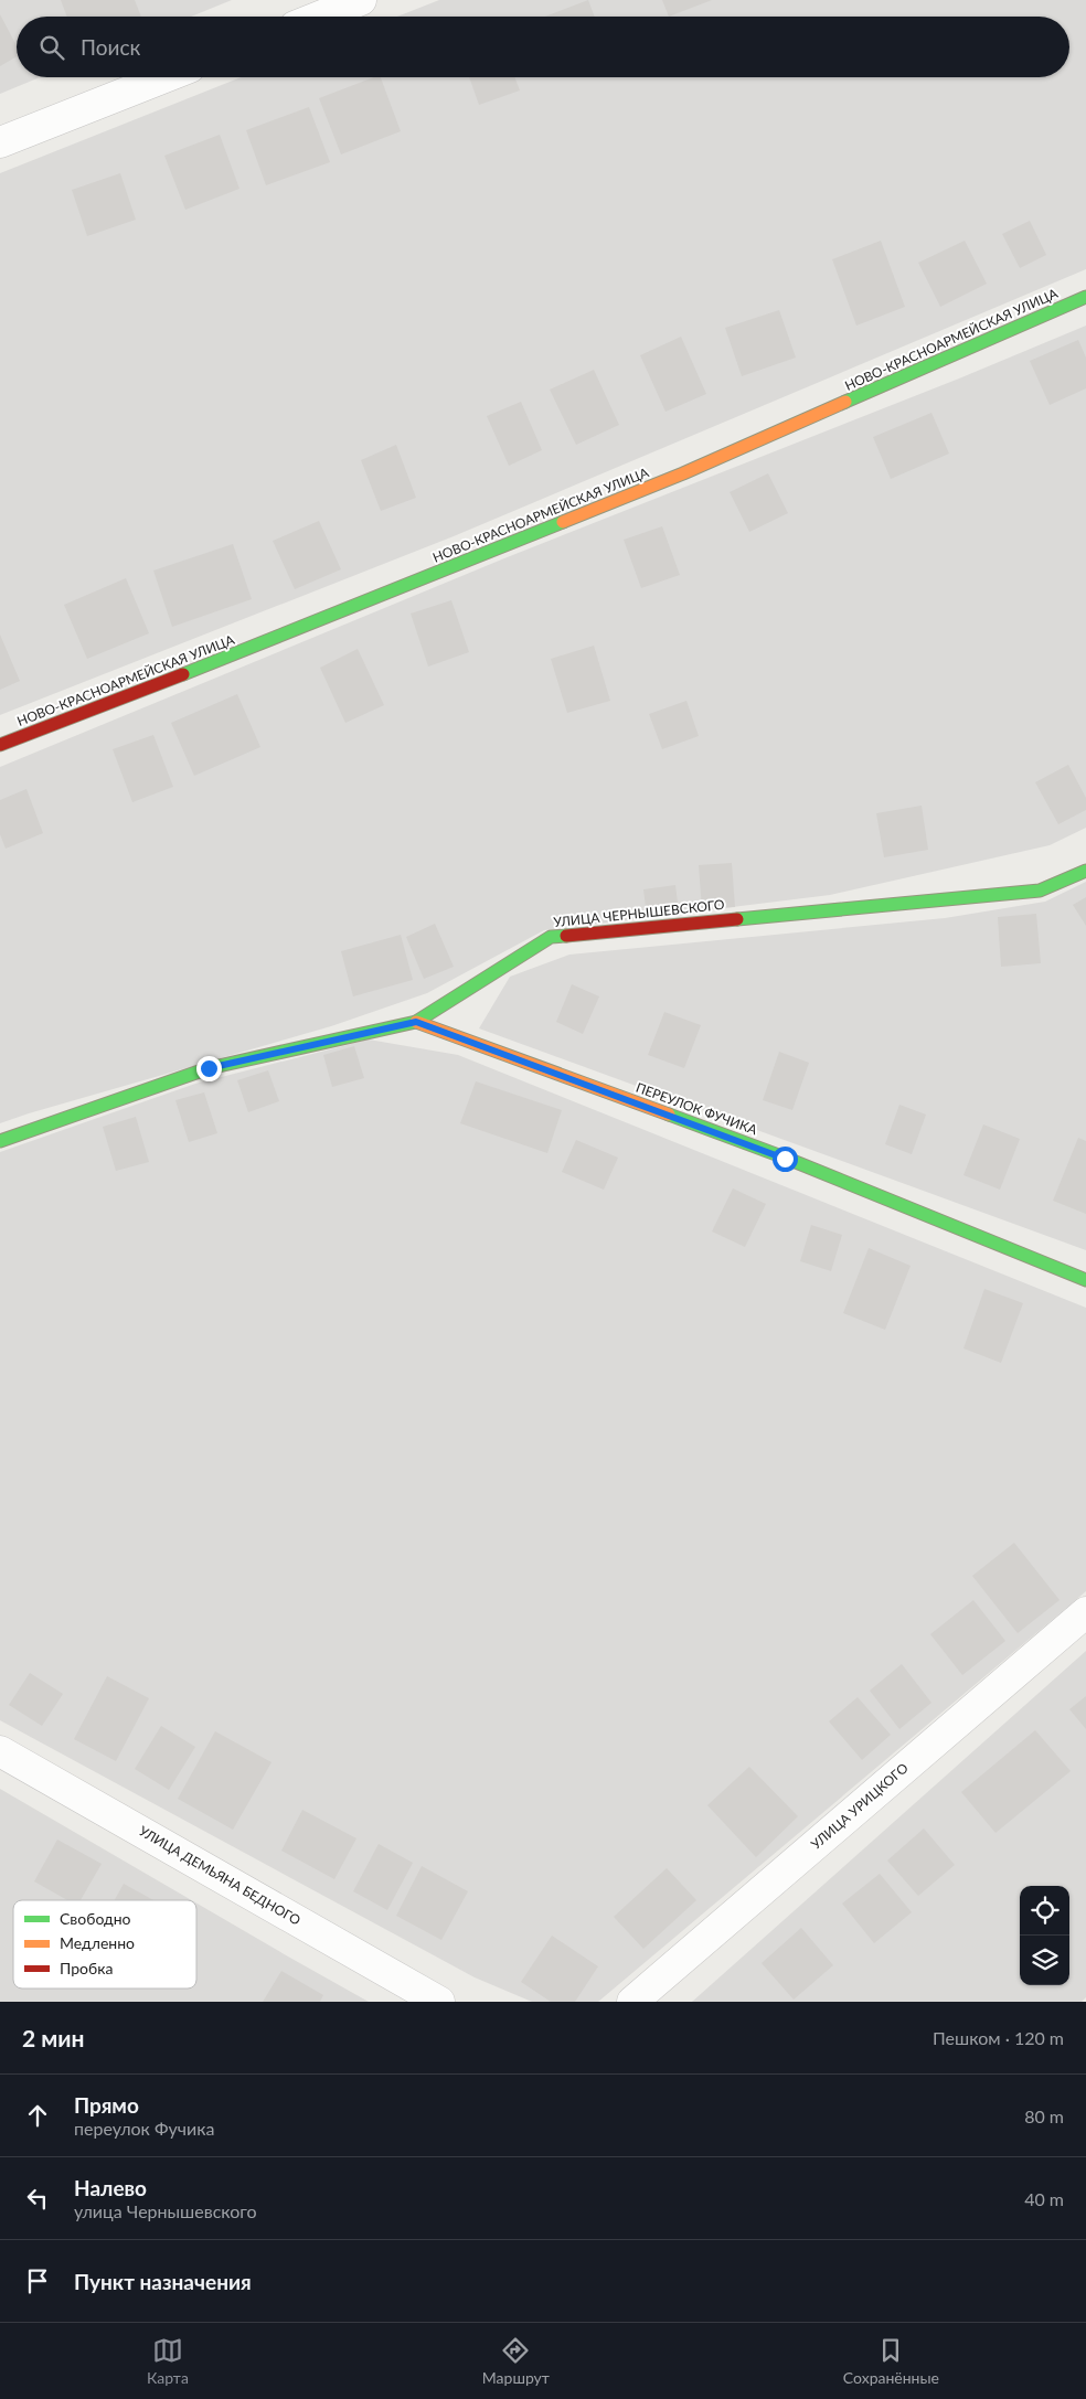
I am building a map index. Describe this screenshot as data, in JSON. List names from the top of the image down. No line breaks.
{"streets":{"street":["НОВО-КРАСНОАРМЕЙСКАЯ УЛИЦА","УЛИЦА ЧЕРНЫШЕВСКОГО","ПЕРЕУЛОК ФУЧИКА","УЛИЦА УРИЦКОГО","УЛИЦА ДЕМЬЯНА БЕДНОГО"]},"crossings":[["УЛИЦА ЧЕРНЫШЕВСКОГО","ПЕРЕУЛОК ФУЧИКА"]],"legend":["Свободно","Медленно","Пробка"],"page":{"search":"Поиск","heading":["2 мин","Пешком · 120 m"],"list":[["Прямо","переулок Фучика","80 m"],["Налево","улица Чернышевского","40 m"],"Пункт назначения"],"nav":["Карта","Маршрут","Сохранённые"]}}
